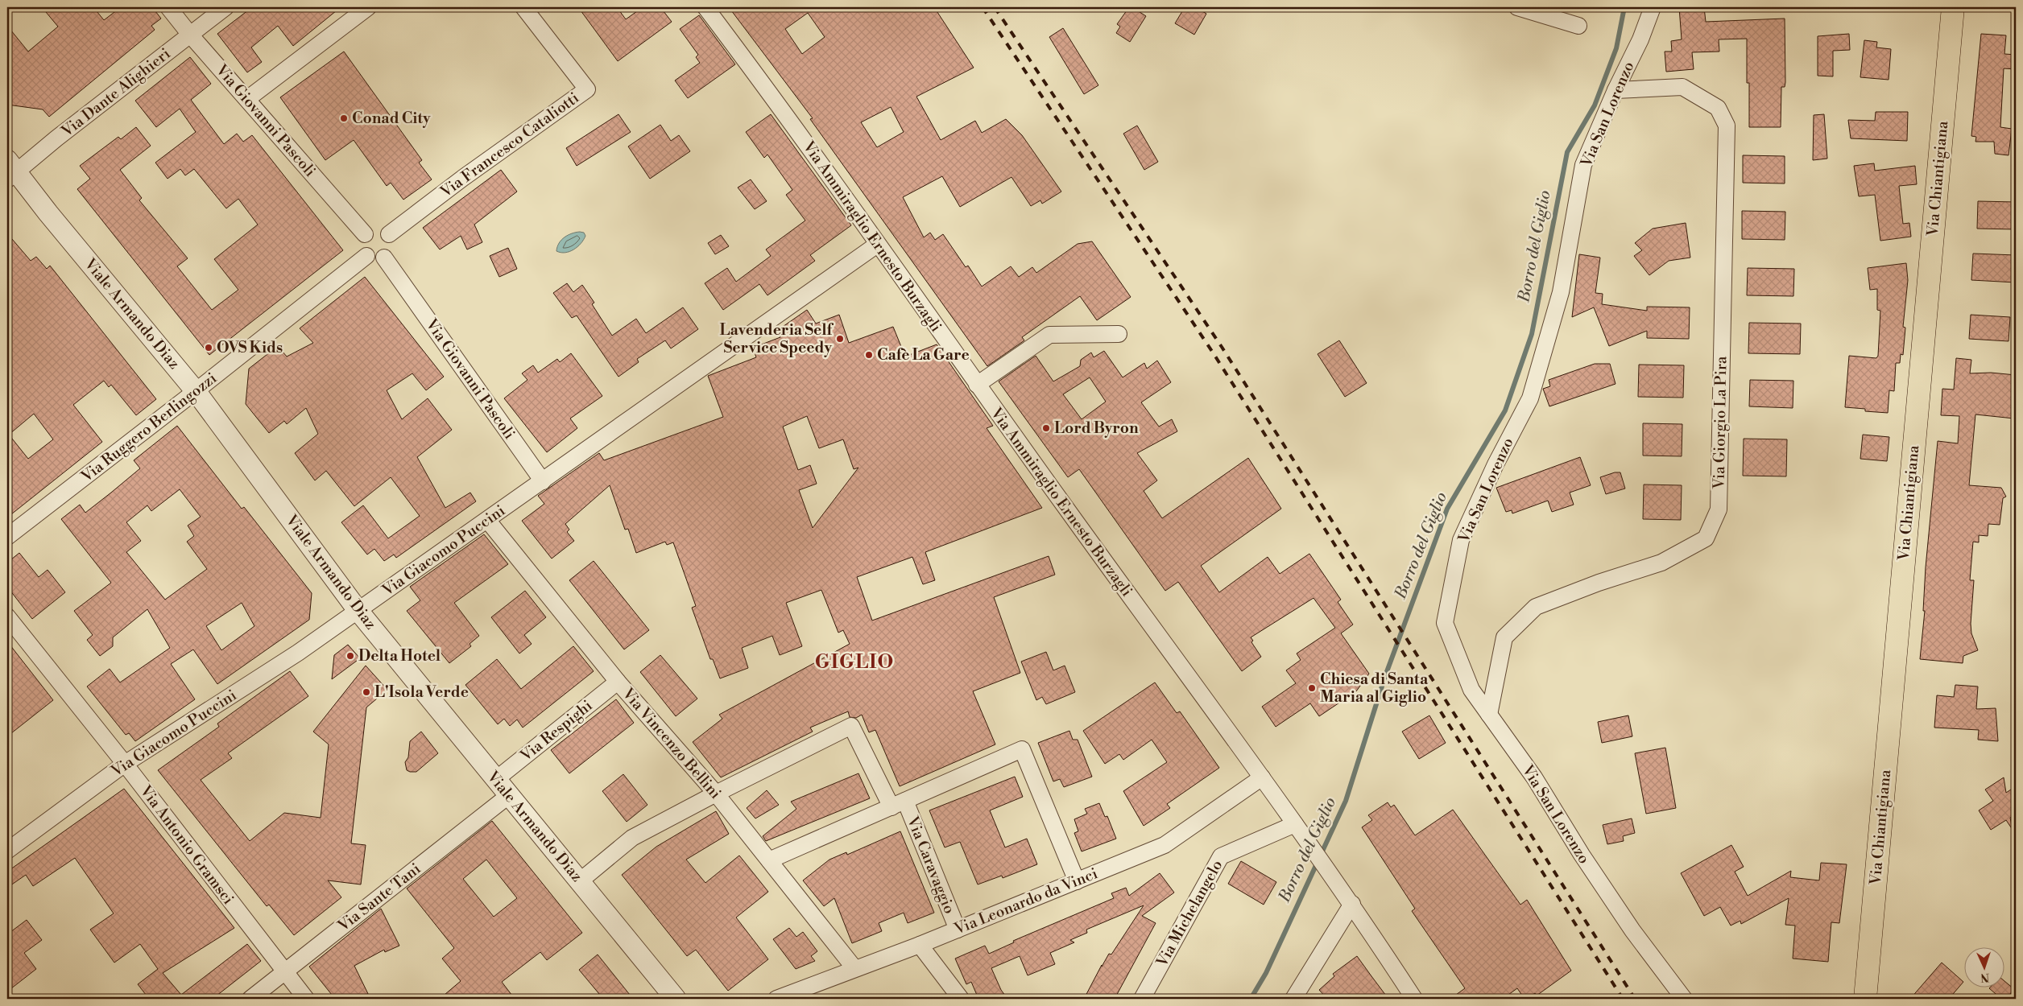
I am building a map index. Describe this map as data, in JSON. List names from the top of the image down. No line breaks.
{"streets":{"main road":["Via Chiantigiana"],"street":["Via Dante Alighieri","Via San Lorenzo","Via Giovanni Pascoli","Via Francesco Cataliotti","Via Ammiraglio Ernesto Burzagli","Viale Armando Diaz","Via Giorgio La Pira","Via Ruggero Berlingozzi","Via Giacomo Puccini","Via Respighi","Via Vincenzo Bellini","Via Antonio Gramsci","Via Caravaggio","Via Sante Tani","Via Leonardo da Vinci","Via Michelangelo"]},"crossings":[["Via Dante Alighieri","Via Giovanni Pascoli"],["Via Dante Alighieri","Viale Armando Diaz"],["Via San Lorenzo","Via Giorgio La Pira"],["Via Giovanni Pascoli","Via Francesco Cataliotti"],["Via Giovanni Pascoli","Via Ruggero Berlingozzi"],["Via Giovanni Pascoli","Via Giacomo Puccini"],["Via Francesco Cataliotti","Via Ruggero Berlingozzi"],["Via Ammiraglio Ernesto Burzagli","Via Giacomo Puccini"],["Via Ammiraglio Ernesto Burzagli","Via Leonardo da Vinci"],["Via Ammiraglio Ernesto Burzagli","Via Michelangelo"],["Viale Armando Diaz","Via Ruggero Berlingozzi"],["Viale Armando Diaz","Via Giacomo Puccini"],["Viale Armando Diaz","Via Respighi"],["Viale Armando Diaz","Via Sante Tani"],["Via Giacomo Puccini","Via Vincenzo Bellini"],["Via Giacomo Puccini","Via Antonio Gramsci"],["Via Respighi","Via Vincenzo Bellini"],["Via Vincenzo Bellini","Via Caravaggio"],["Via Vincenzo Bellini","Via Leonardo da Vinci"],["Via Antonio Gramsci","Via Sante Tani"],["Via Caravaggio","Via Leonardo da Vinci"]],"districts":["GIGLIO"],"water":["Borro del Giglio"],"places":["Conad City","Lavenderia Self Service Speedy","OVS Kids","Cafè La Gare","Lord Byron","Delta Hotel","Chiesa di Santa Maria al Giglio","L'Isola Verde"],"north":"bottom"}
